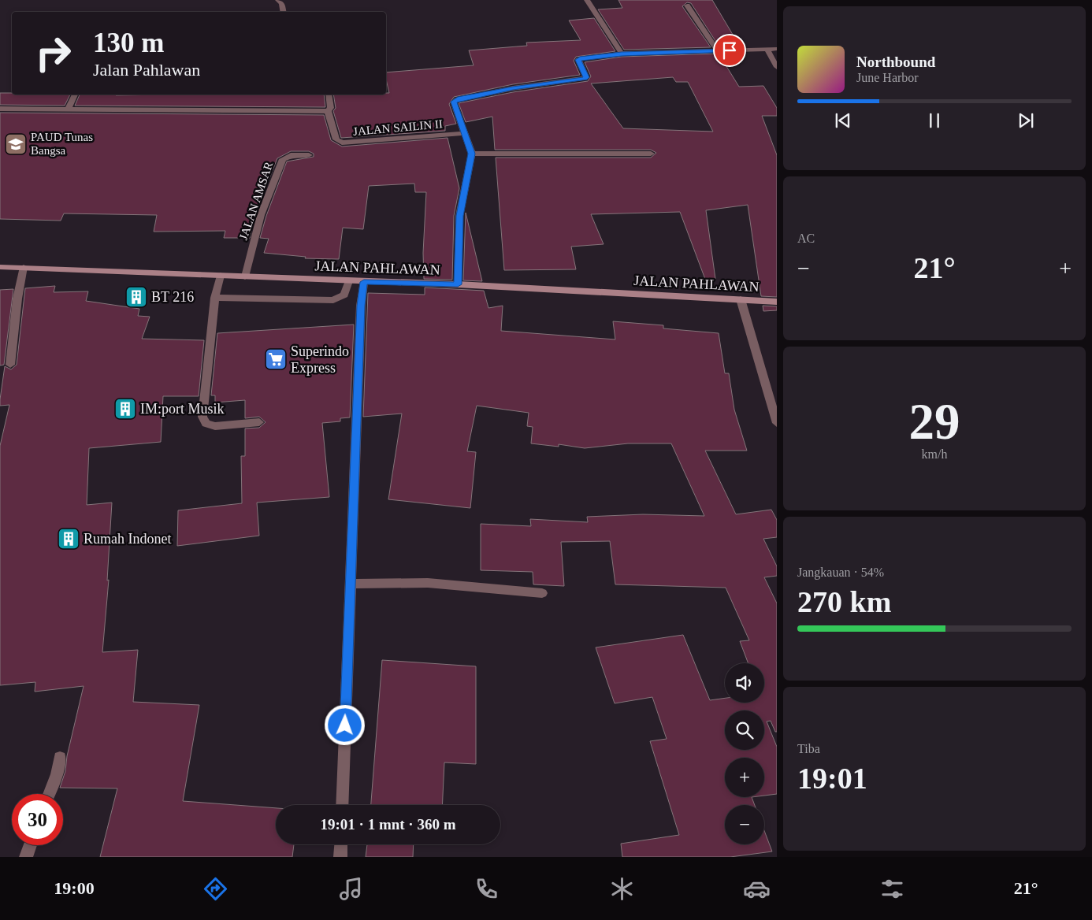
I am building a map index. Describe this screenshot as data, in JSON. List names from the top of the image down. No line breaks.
{"streets":{"main road":["JALAN PAHLAWAN"],"street":["JALAN SAILIN II","JALAN AMSAR"]},"crossings":[["JALAN AMSAR","JALAN PAHLAWAN"]],"places":{"school or university":["PAUD Tunas Bangsa"],"building":["BT 216","IM:port Musik","Rumah Indonet"],"supermarket":["Superindo Express"]},"page":{"turn":["130 m","Jalan Pahlawan"],"song":["Northbound","June Harbor"],"tile":["AC",["29","km/h"],["Jangkauan · 54%","270 km"],["Tiba","19:01"]],"heat":["−","21°","+"],"map_buttons":["+","−"],"limit":"30","trip":"19:01 · 1 mnt · 360 m","tabs":["19:00","21°"]}}
